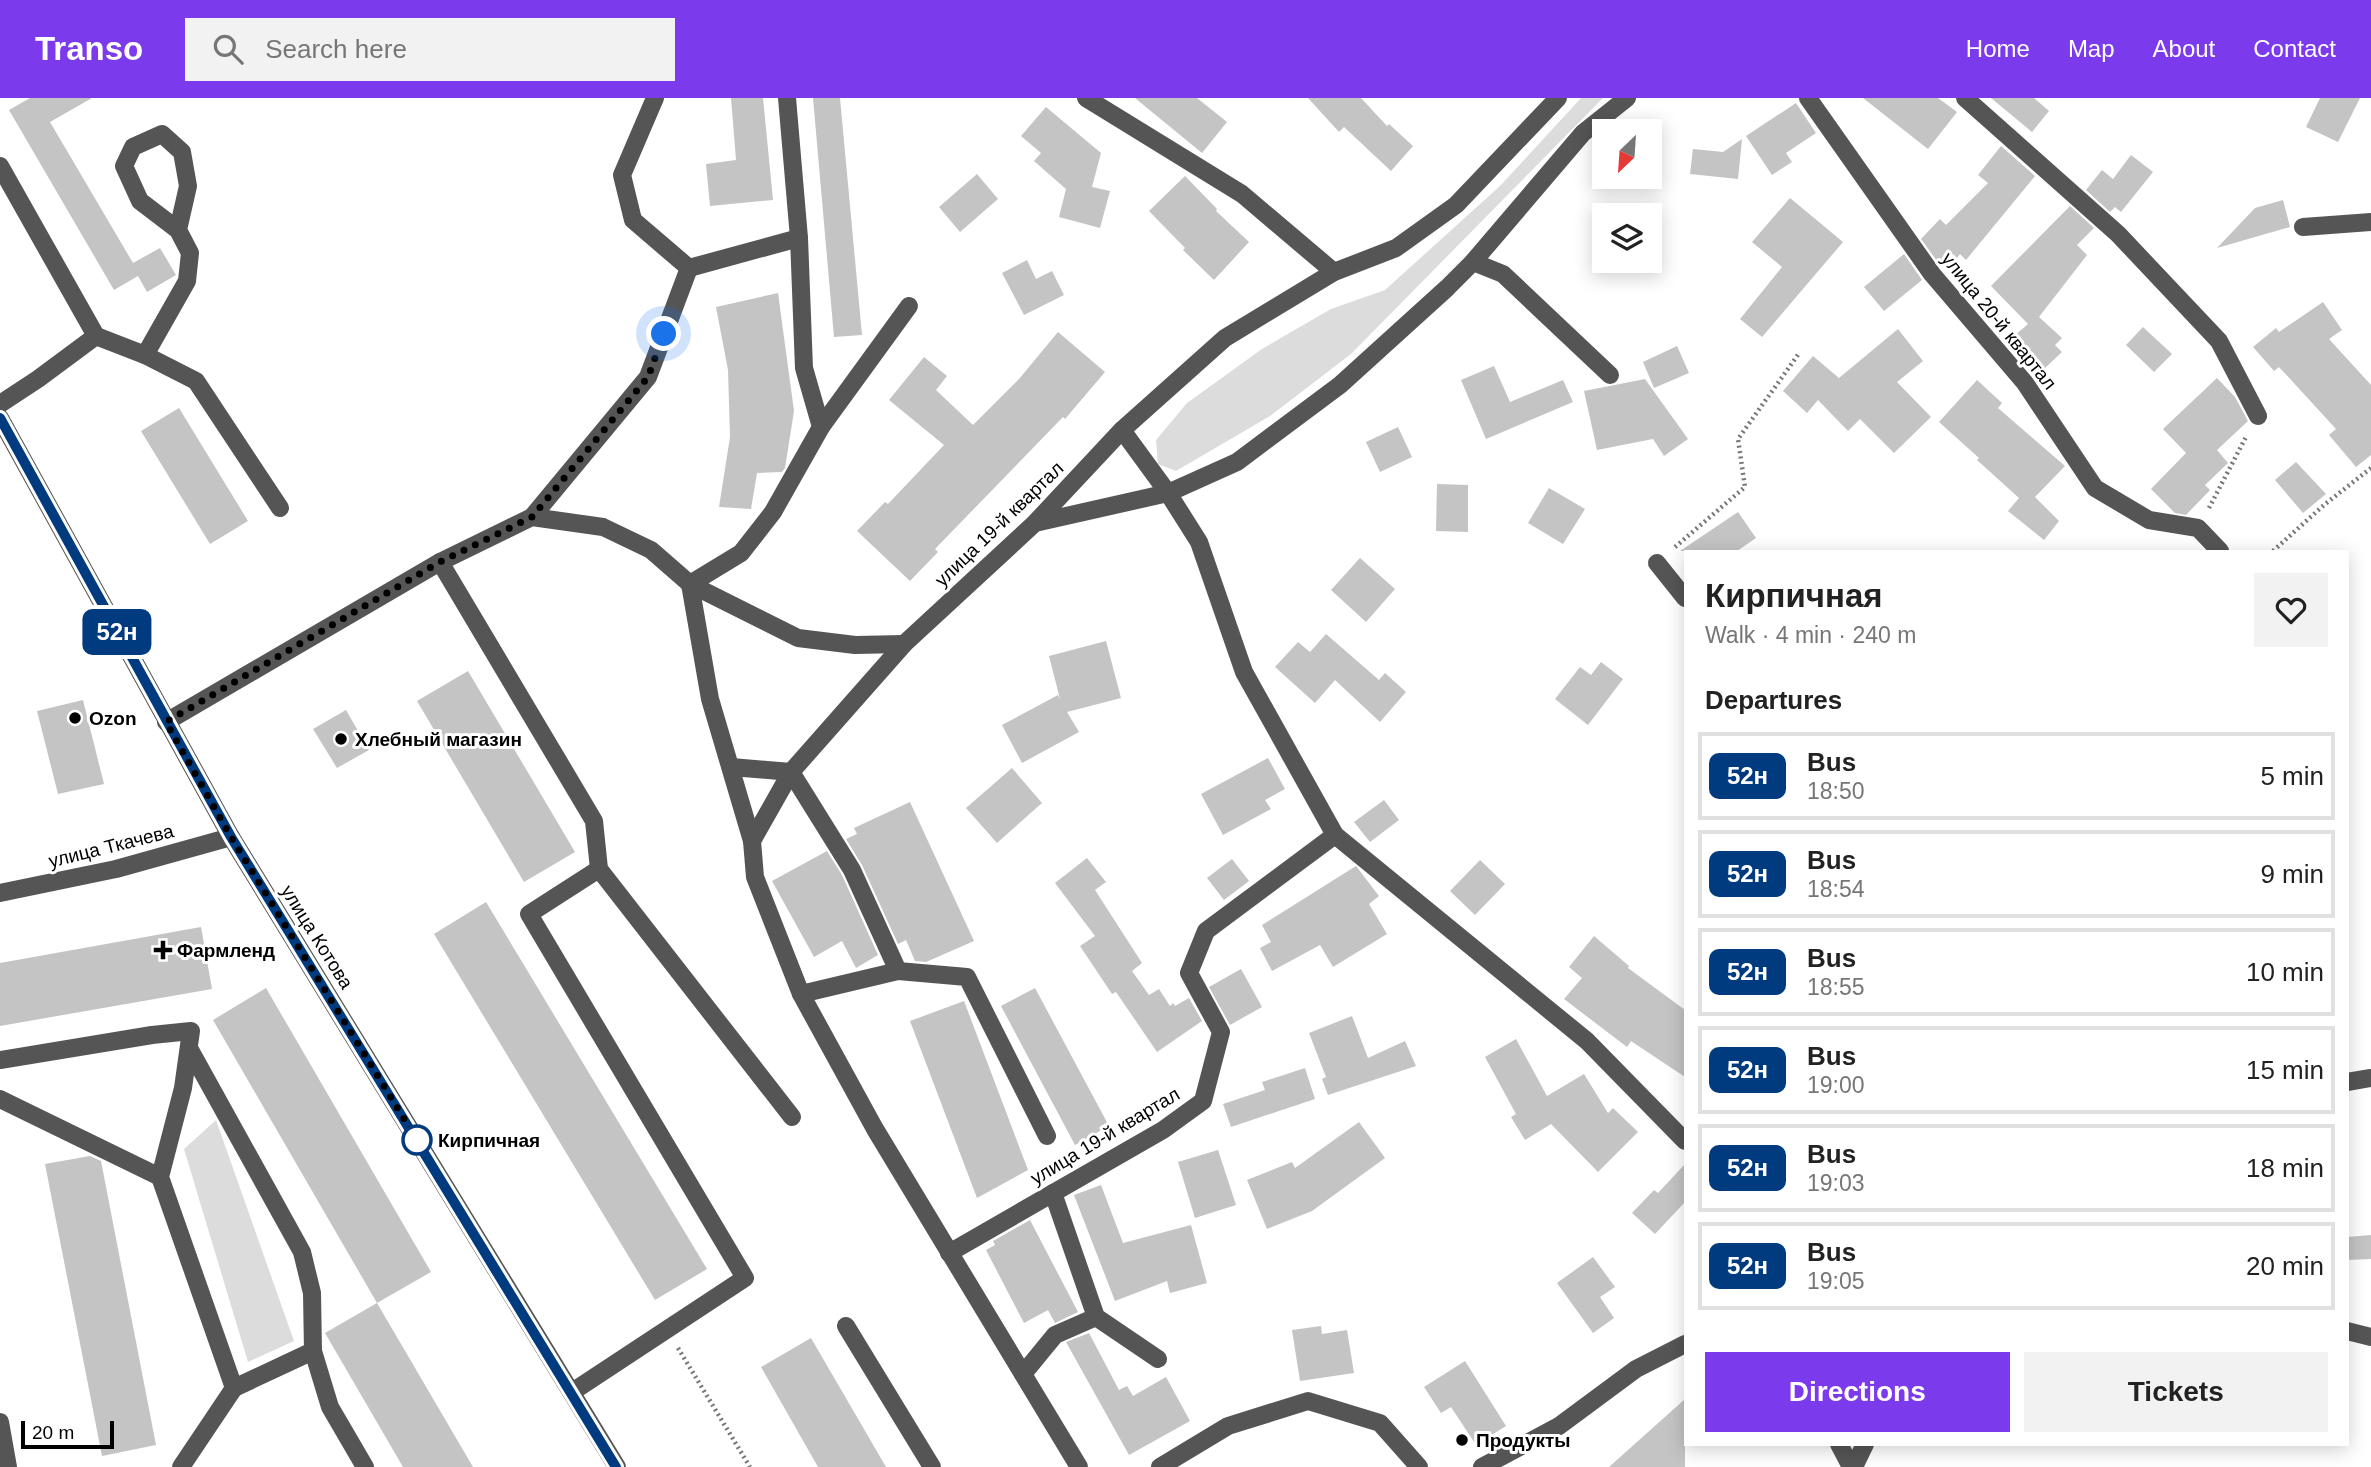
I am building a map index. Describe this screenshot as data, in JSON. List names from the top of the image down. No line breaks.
{"streets":{"street":["улица 20-й квартал","улица 19-й квартал","улица Ткачева","улица Котова"]},"crossings":[["улица Ткачева","улица Котова"]],"places":{"other":["Ozon","Хлебный магазин","Кирпичная","Продукты"],"health":["Фармленд"]},"lines":["bus line 52н"],"scale_bar":"20 m","north":"bottom left","page":{"header":"Transo","search":"Search here","nav":["Home","Map","About","Contact"],"on_map":"52н","heading":[["Кирпичная","Walk · 4 min · 240 m"],"Departures"],"list":[{"mark":"52н","name":"Bus","note":"18:50","value":"5 min"},{"mark":"52н","name":"Bus","note":"18:54","value":"9 min"},{"mark":"52н","name":"Bus","note":"18:55","value":"10 min"},{"mark":"52н","name":"Bus","note":"19:00","value":"15 min"},{"mark":"52н","name":"Bus","note":"19:03","value":"18 min"},{"mark":"52н","name":"Bus","note":"19:05","value":"20 min"}],"buttons":["Directions","Tickets"],"scale":"20 m"}}
